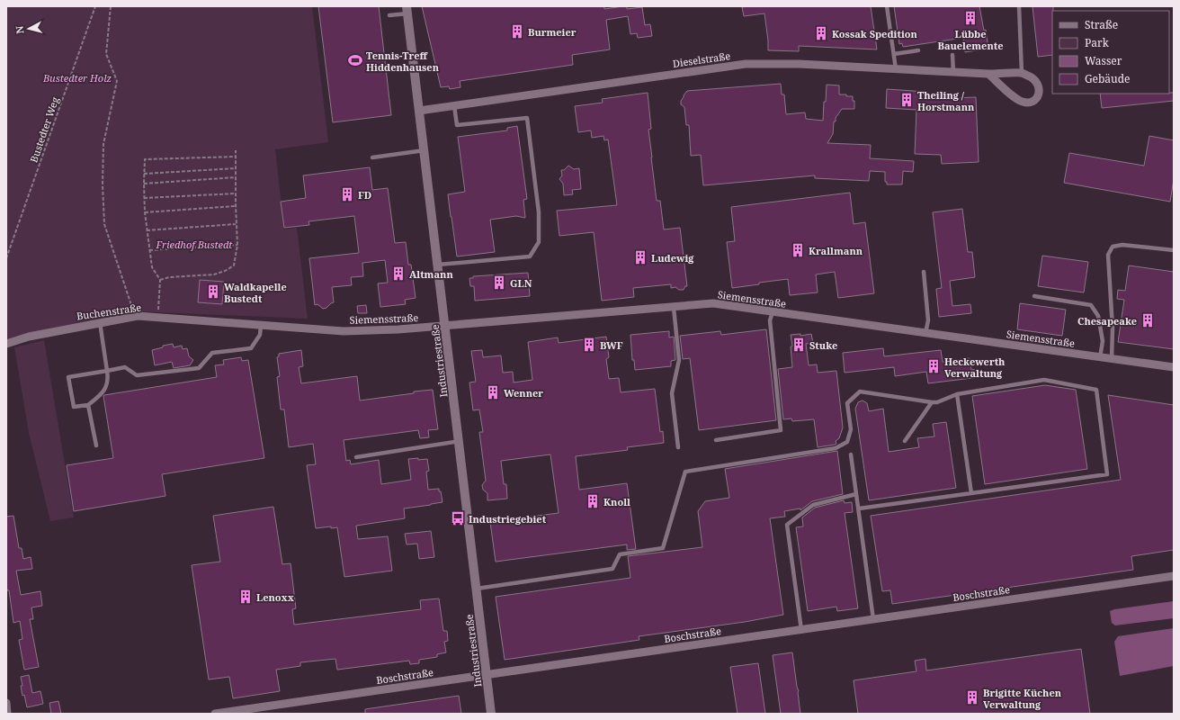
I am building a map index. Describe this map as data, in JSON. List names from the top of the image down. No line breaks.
{"streets":{"street":["Dieselstraße","Siemensstraße","Buchenstraße","Industriestraße","Boschstraße"],"path":["Bustedter Weg"]},"crossings":[["Dieselstraße","Industriestraße"],["Siemensstraße","Buchenstraße"],["Siemensstraße","Industriestraße"],["Industriestraße","Boschstraße"]],"parks":["Bustedter Holz","Friedhof Bustedt"],"places":{"building":["Lübbe Bauelemente","Burmeier","Kossak Spedition","Theiling / Horstmann","FD","Krallmann","Ludewig","Altmann","GLN","Waldkapelle Bustedt","Chesapeake","BWF","Stuke","Heckewerth Verwaltung","Wenner","Knoll","Lenoxx","Brigitte Küchen Verwaltung"],"sports":["Tennis-Treff Hiddenhausen"],"bus stop":["Industriegebiet"]},"legend":["Straße","Park","Wasser","Gebäude"],"north":"left"}
